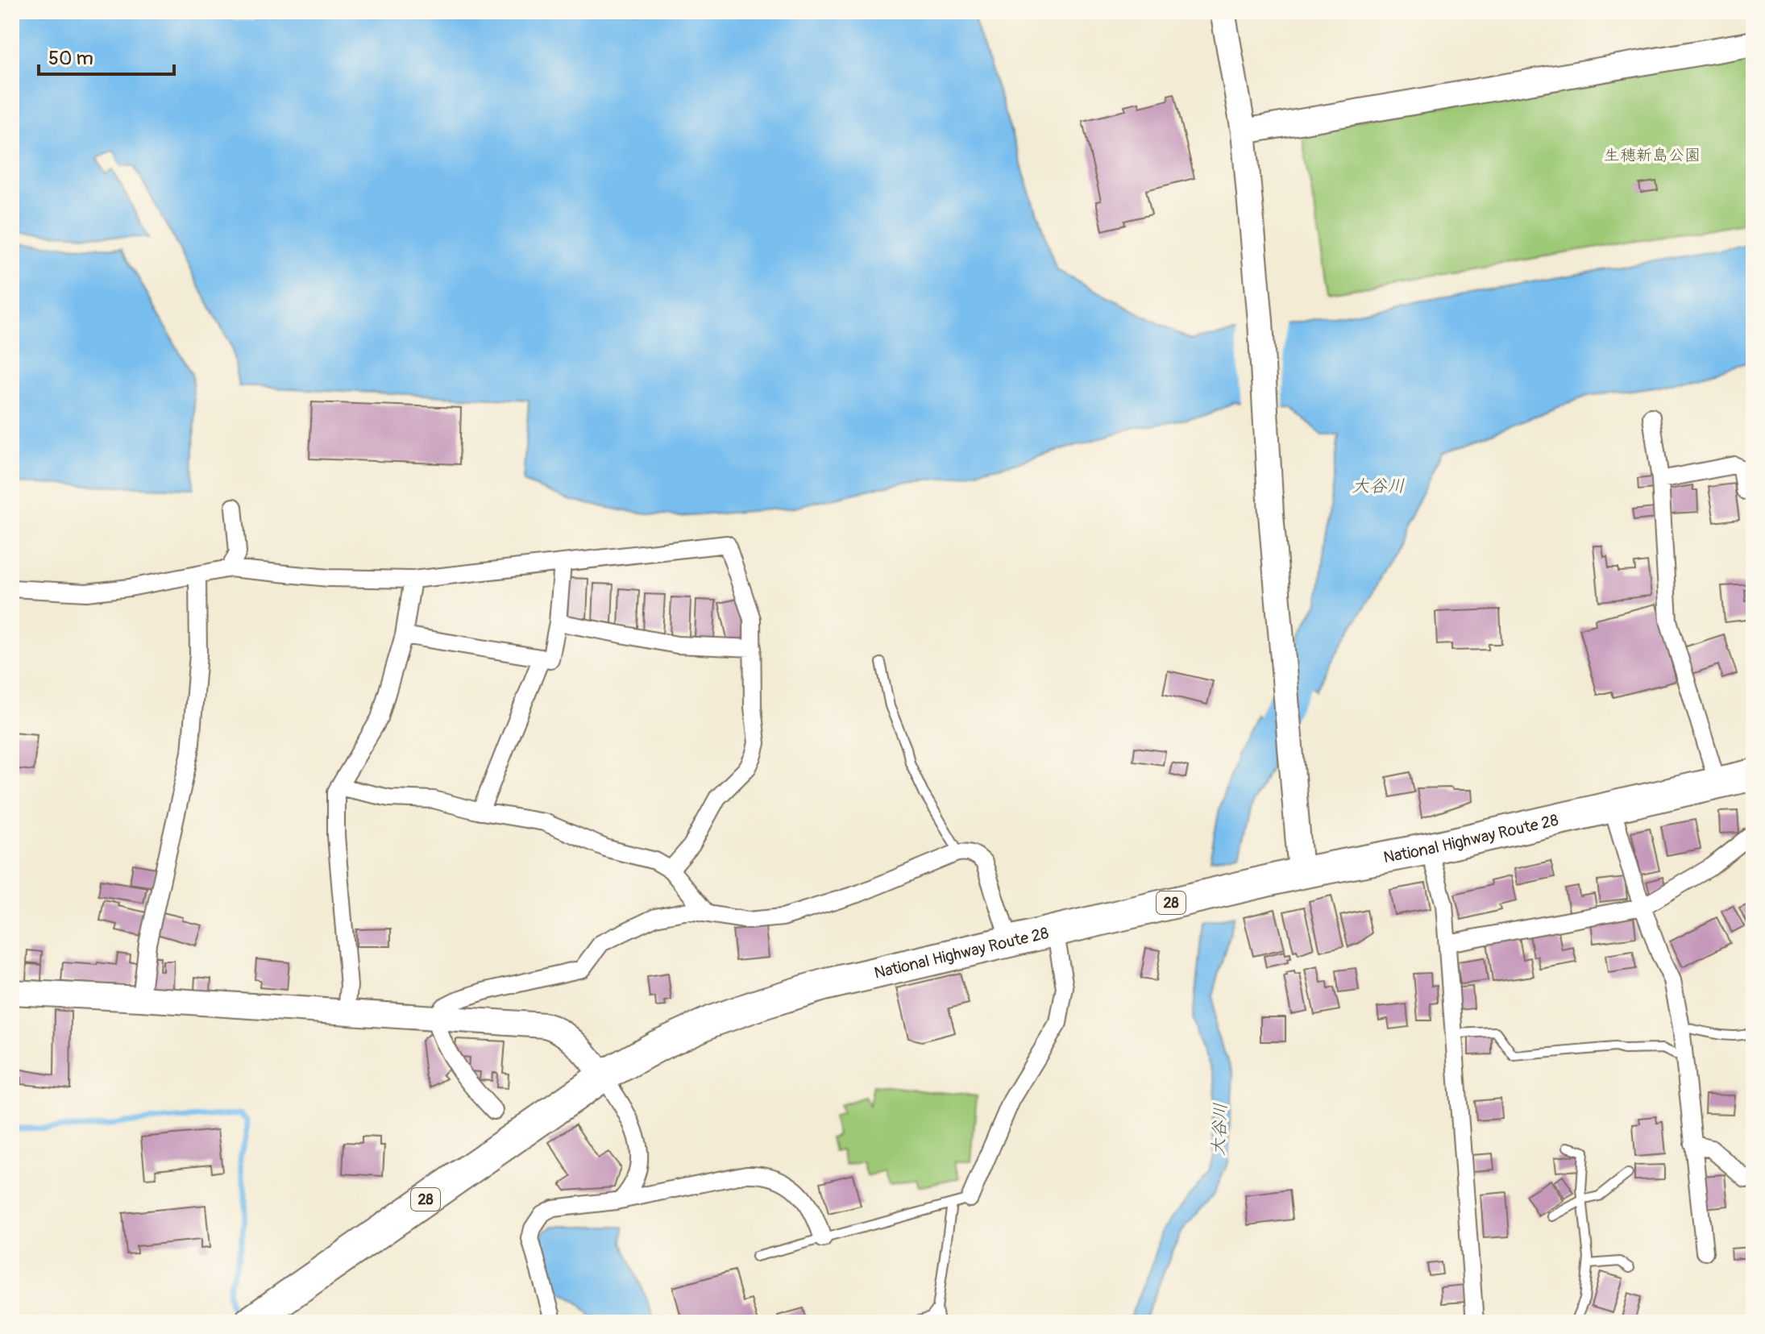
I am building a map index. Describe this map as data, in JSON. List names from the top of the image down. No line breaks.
{"streets":{"highway":["National Highway Route 28","28"]},"water":["大谷川"],"parks":["生穂新島公園"],"scale_bar":"50 m"}
